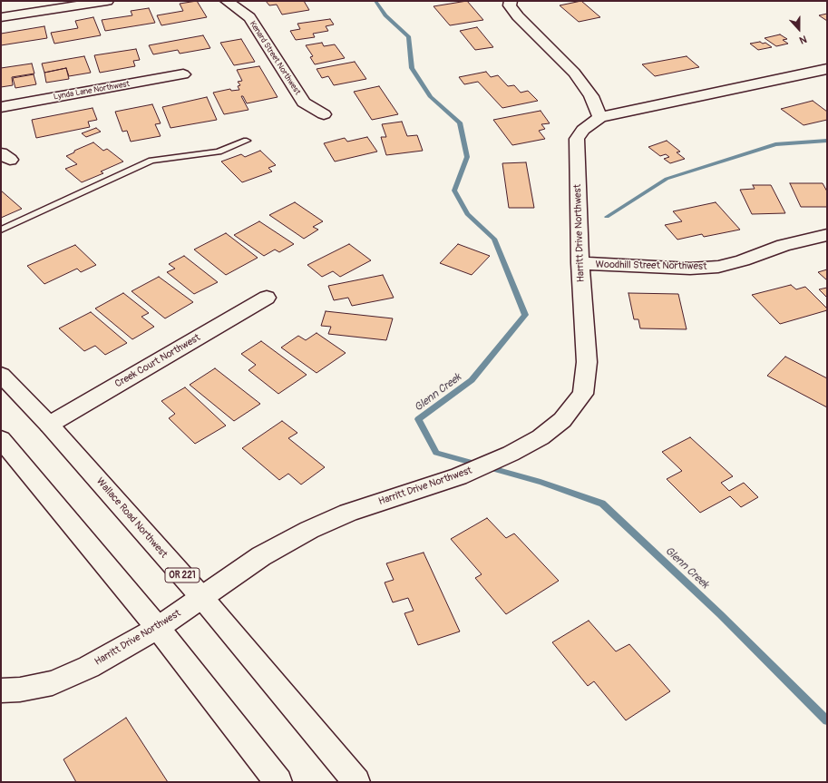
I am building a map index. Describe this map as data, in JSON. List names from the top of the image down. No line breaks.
{"streets":{"street":["Kenard Street Northwest","Lynda Lane Northwest","Harritt Drive Northwest","Woodhill Street Northwest","Creek Court Northwest","Wallace Road Northwest","OR 221"]},"crossings":[["Harritt Drive Northwest","Woodhill Street Northwest"],["Harritt Drive Northwest","Wallace Road Northwest"],["Creek Court Northwest","Wallace Road Northwest"]],"water":["Glenn Creek"],"north":"bottom"}
